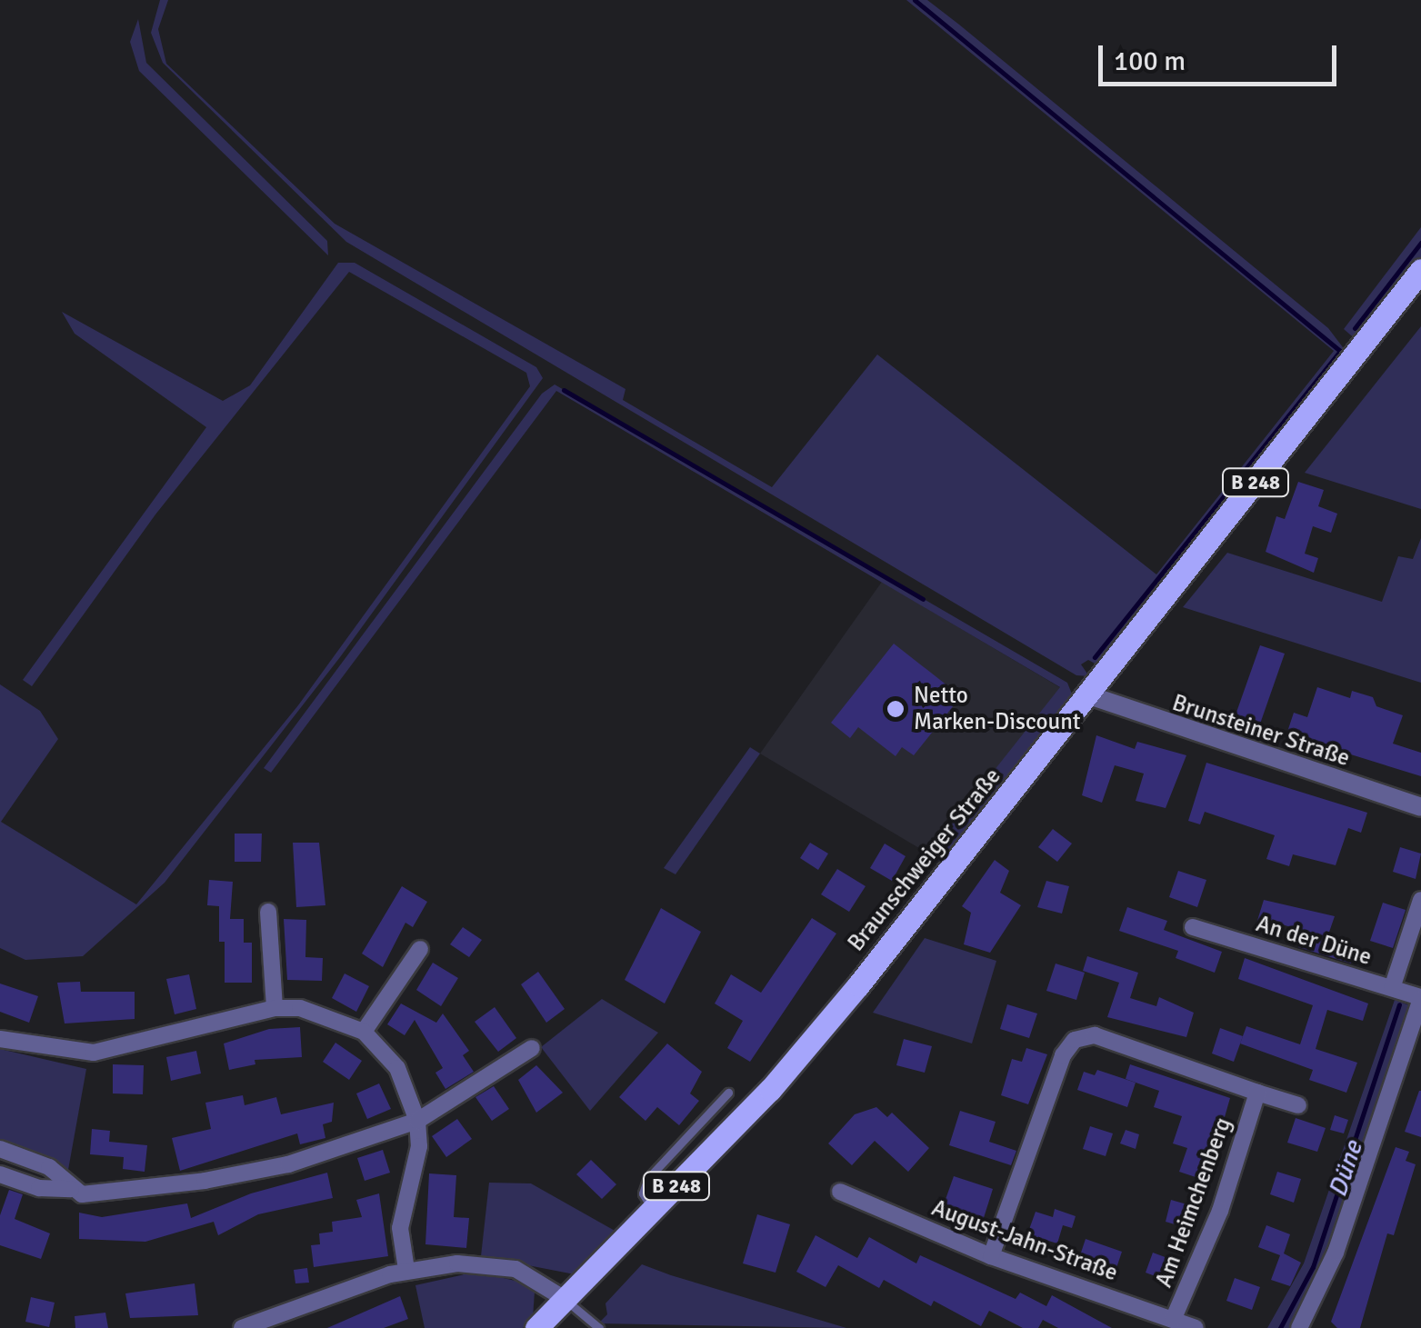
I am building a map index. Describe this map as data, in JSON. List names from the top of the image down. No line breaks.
{"streets":{"main road":["B 248","Braunschweiger Straße"],"street":["Brunsteiner Straße","An der Düne","Am Heimchenberg","August-Jahn-Straße"]},"crossings":[["Brunsteiner Straße","Braunschweiger Straße"],["Am Heimchenberg","August-Jahn-Straße"]],"water":["Düne"],"places":["Netto Marken-Discount"],"scale_bar":"100 m"}
